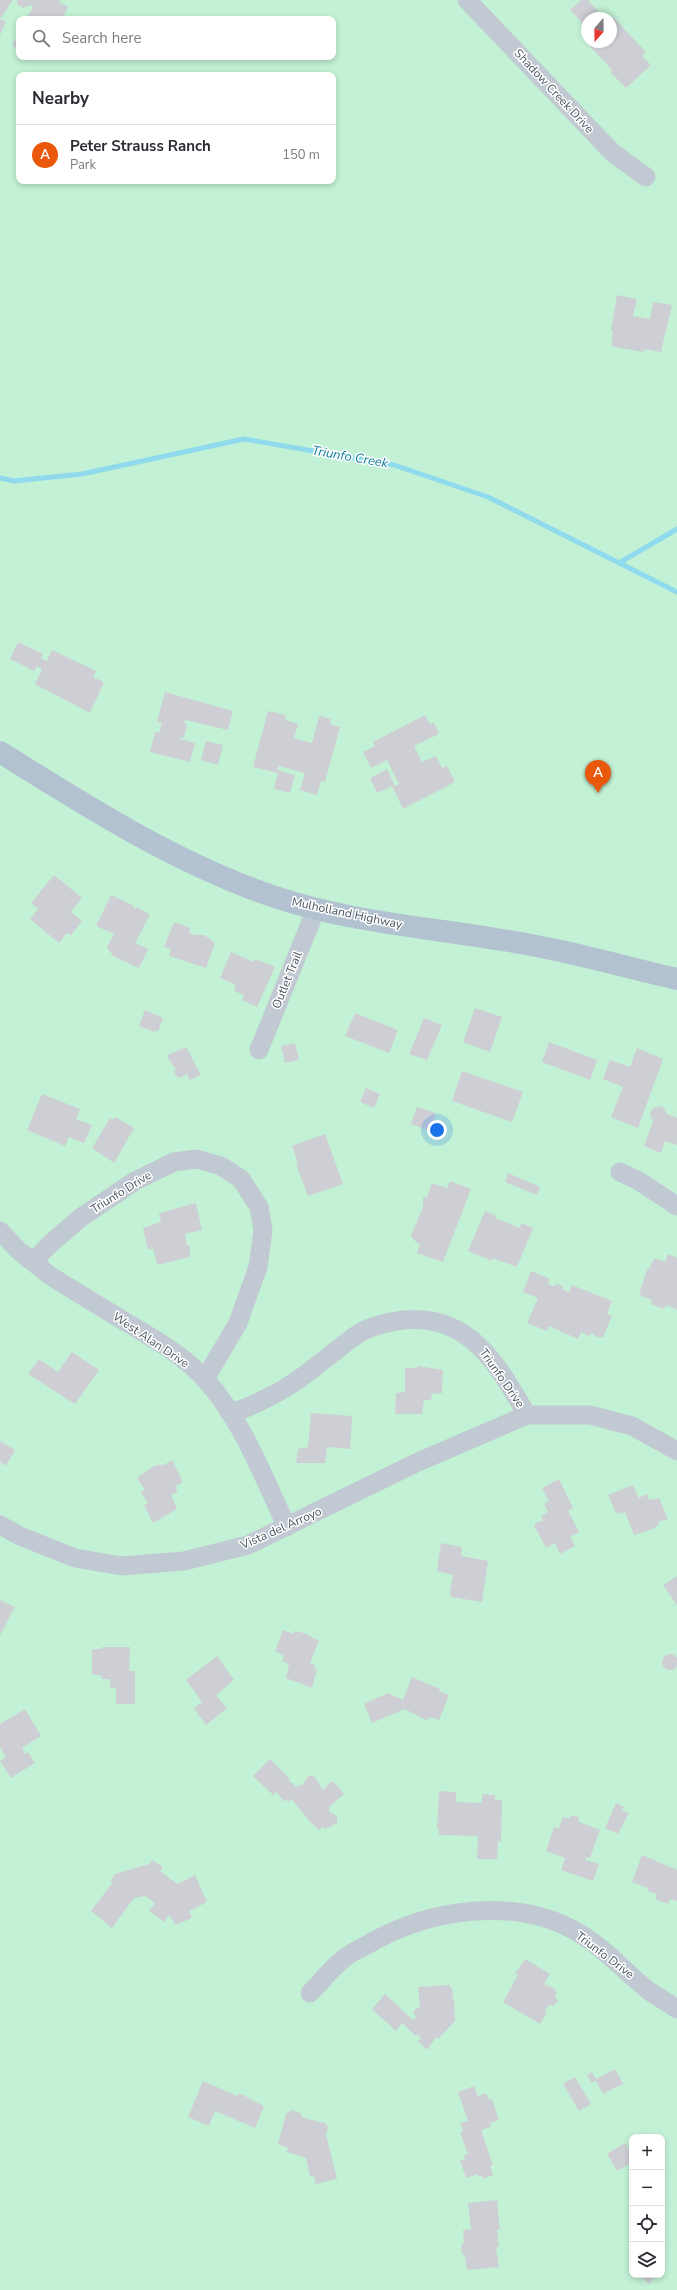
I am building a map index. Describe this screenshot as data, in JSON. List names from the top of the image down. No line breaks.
{"streets":{"main road":["Mulholland Highway"],"street":["Shadow Creek Drive","Outlet Trail","Triunfo Drive","West Alan Drive","Vista del Arroyo"]},"crossings":[["Mulholland Highway","Outlet Trail"],["Triunfo Drive","West Alan Drive"],["Triunfo Drive","Vista del Arroyo"],["West Alan Drive","Vista del Arroyo"]],"water":["Triunfo Creek"],"north":"bottom","page":{"search":"Search here","heading":"Nearby","list":[{"mark":"A","name":"Peter Strauss Ranch","note":"Park","value":"150 m"}],"pins":"A","map_buttons":["+","−"]}}
